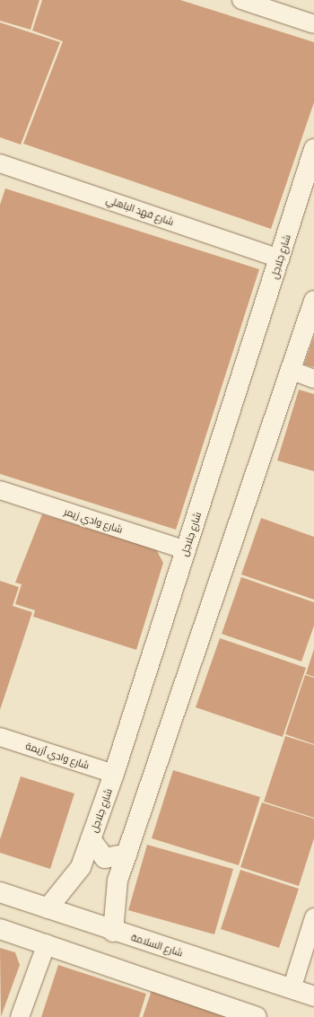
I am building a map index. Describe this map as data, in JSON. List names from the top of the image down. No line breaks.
{"streets":{"street":["شارع فهد الباهلي","شارع جلاجل","شارع وادي زيمر","شارع وادي أزيمة","شارع السلامة"]},"crossings":[["شارع فهد الباهلي","شارع جلاجل"],["شارع جلاجل","شارع وادي زيمر"],["شارع جلاجل","شارع وادي أزيمة"],["شارع جلاجل","شارع السلامة"]]}
